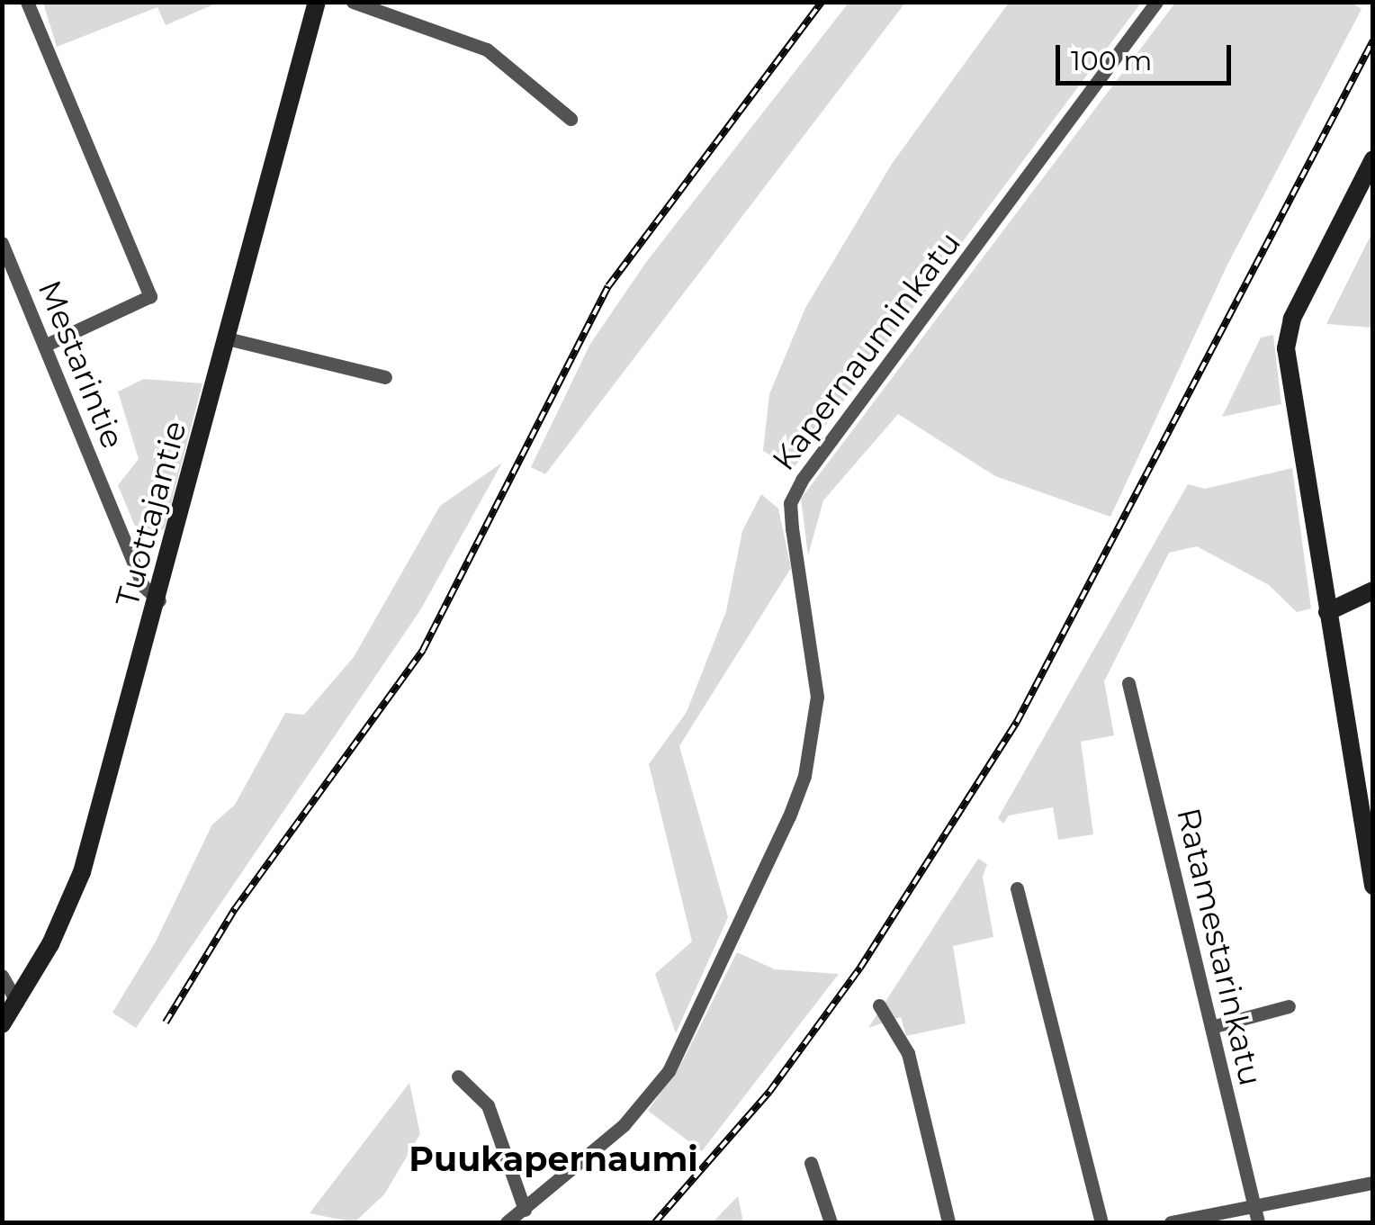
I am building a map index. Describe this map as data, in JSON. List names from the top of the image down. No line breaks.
{"streets":{"street":["Kapernauminkatu","Mestarintie","Tuottajantie","Ratamestarinkatu"]},"crossings":[["Mestarintie","Tuottajantie"]],"districts":["Puukapernaumi"],"scale_bar":"100 m"}
